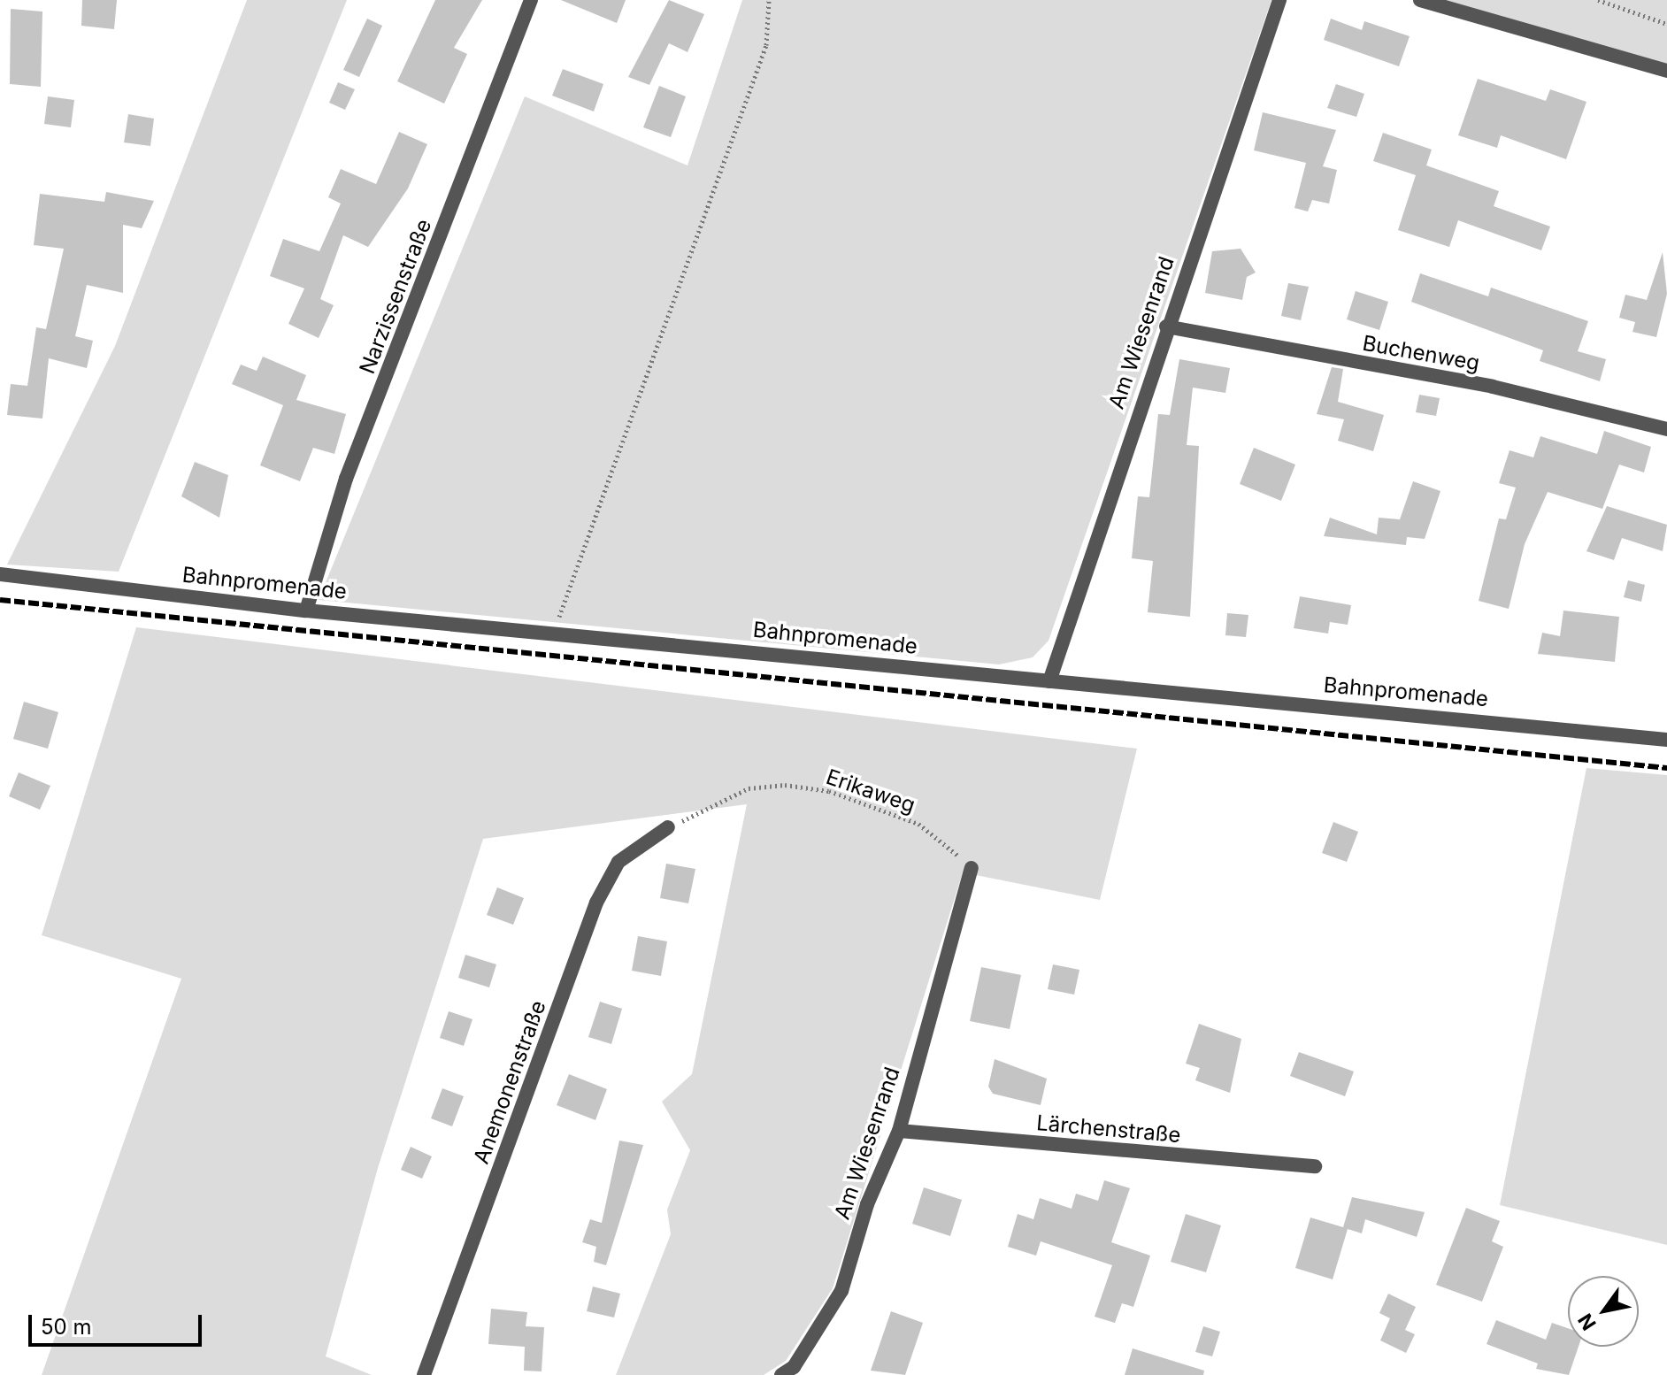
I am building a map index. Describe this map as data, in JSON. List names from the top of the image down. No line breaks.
{"streets":{"street":["Narzissenstraße","Am Wiesenrand","Buchenweg","Bahnpromenade","Anemonenstraße","Lärchenstraße"],"path":["Erikaweg"]},"crossings":[["Narzissenstraße","Bahnpromenade"],["Am Wiesenrand","Buchenweg"],["Am Wiesenrand","Bahnpromenade"],["Am Wiesenrand","Erikaweg"],["Am Wiesenrand","Lärchenstraße"],["Erikaweg","Anemonenstraße"]],"scale_bar":"50 m","north":"bottom left"}
